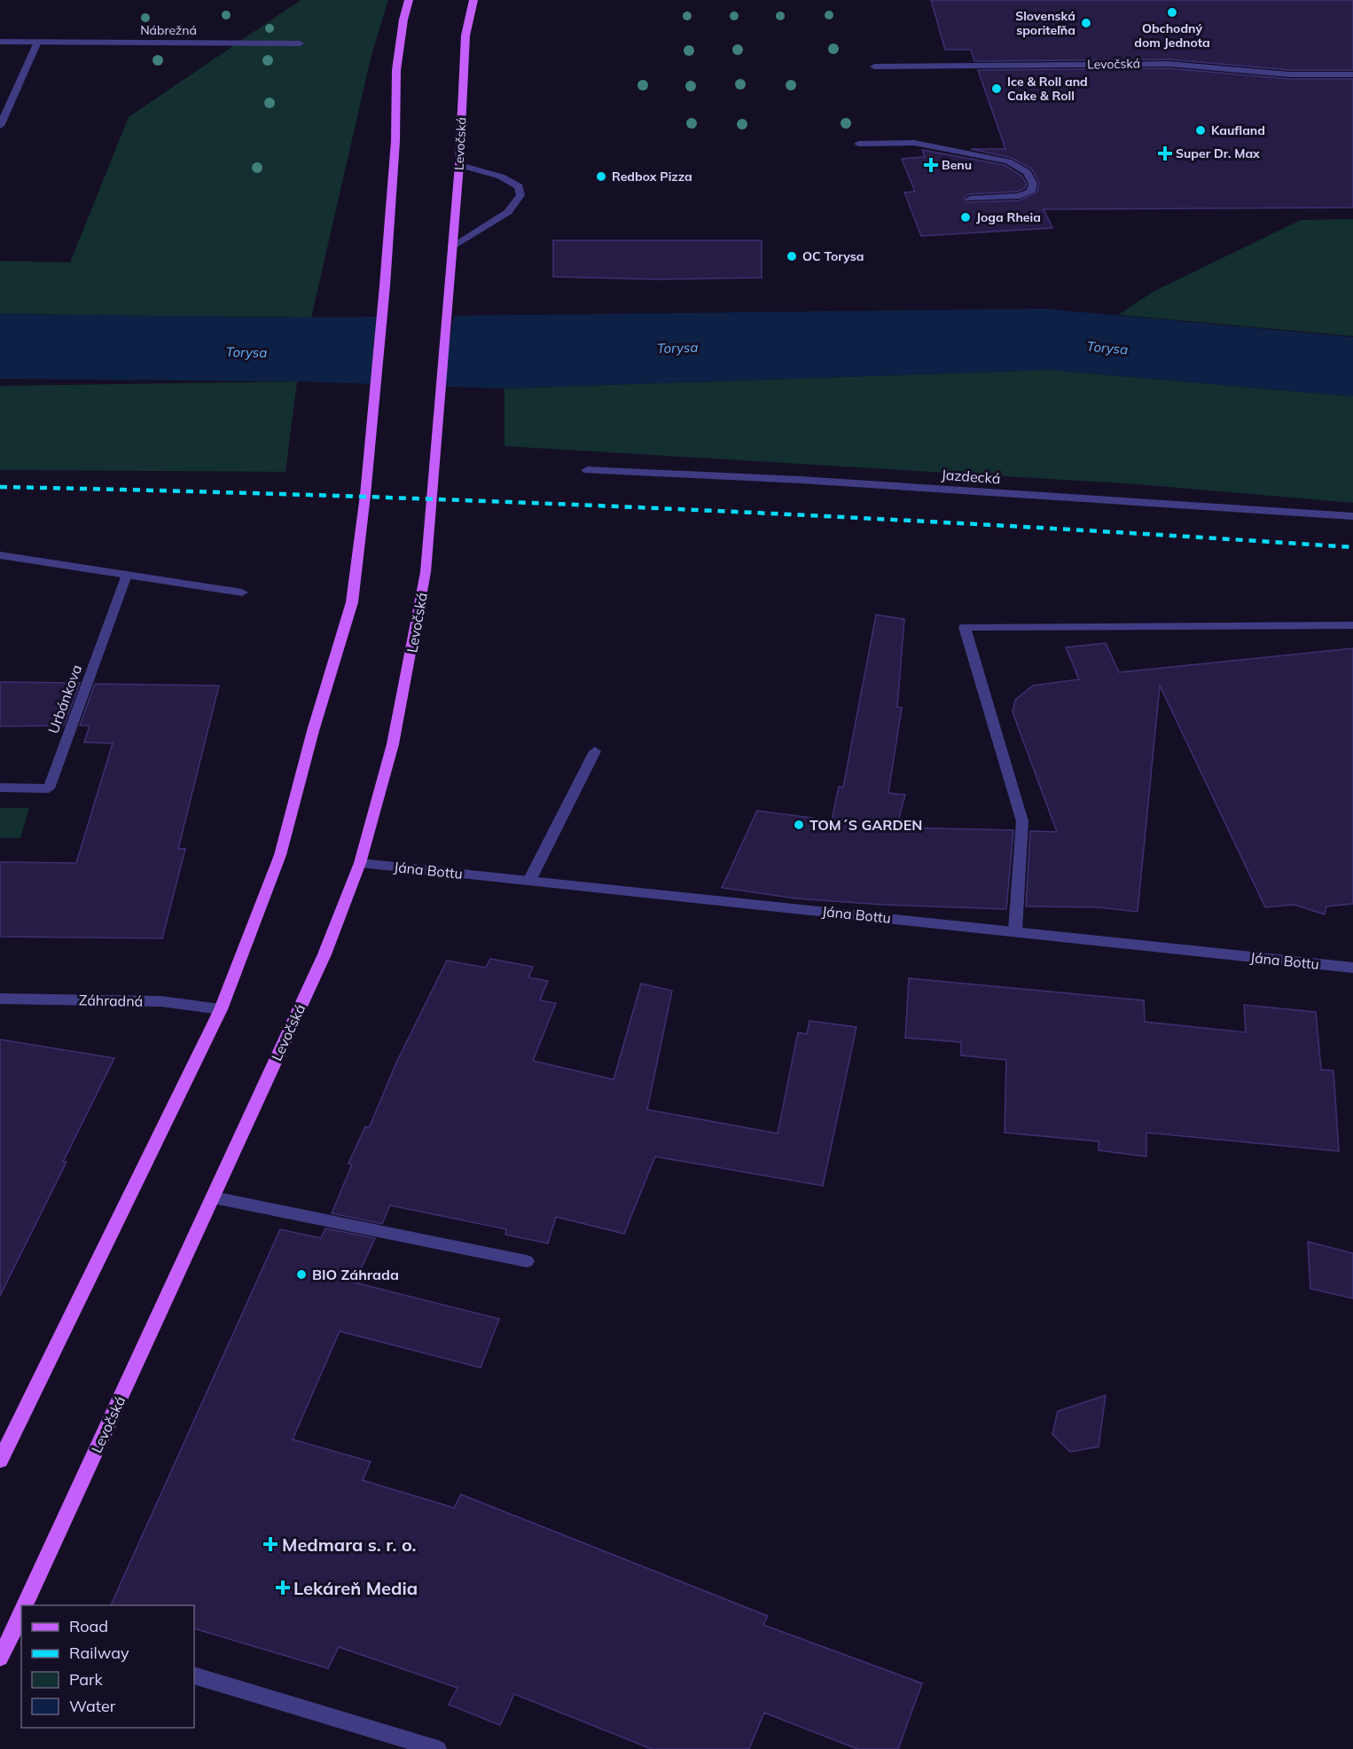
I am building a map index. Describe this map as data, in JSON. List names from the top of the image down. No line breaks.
{"streets":{"main road":["Levočská"],"street":["Nábrežná","Jazdecká","Urbánkova","Jána Bottu","Záhradná"]},"crossings":[["Levočská","Jána Bottu"]],"water":["Torysa"],"places":{"other":["Obchodný dom Jednota","Slovenská sporiteľňa","Ice & Roll and Cake & Roll","Kaufland","Redbox Pizza","Joga Rheia","OC Torysa","TOM´S GARDEN","BIO Záhrada"],"health":["Super Dr. Max","Benu","Medmara s. r. o.","Lekáreň Media"]},"legend":["Road","Railway","Park","Water"]}
